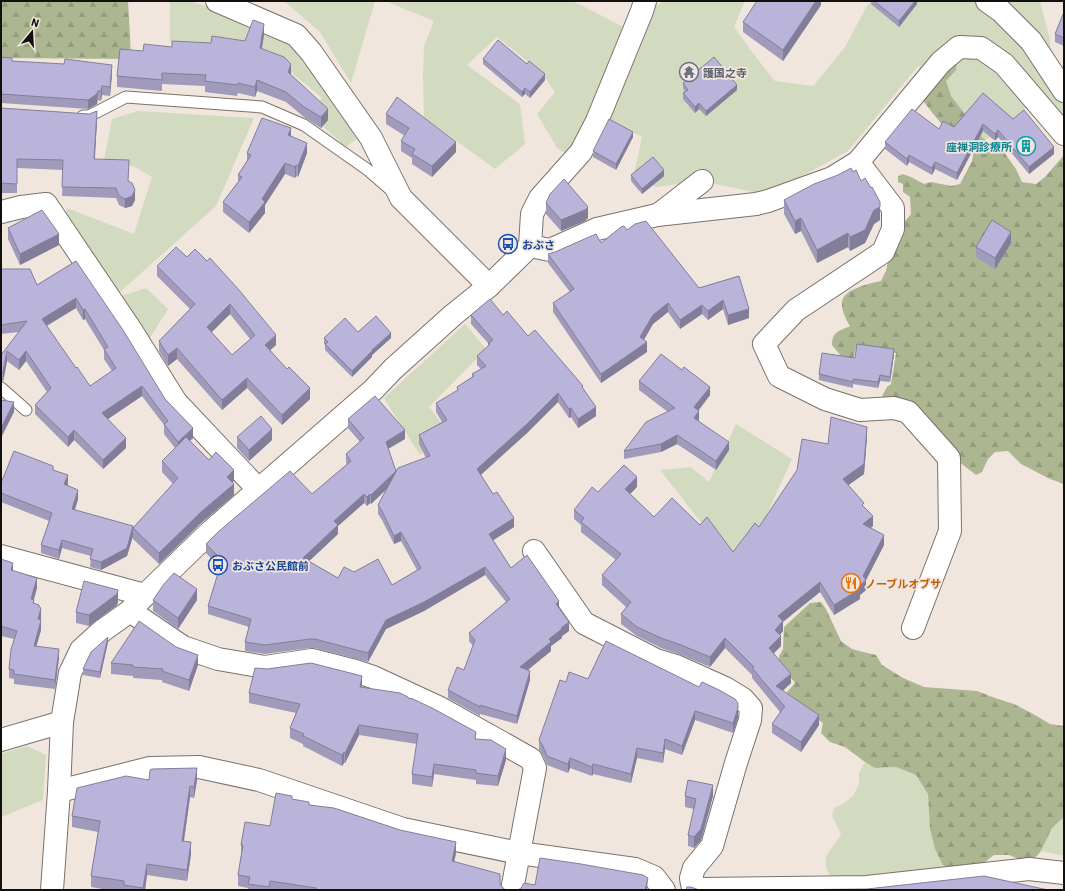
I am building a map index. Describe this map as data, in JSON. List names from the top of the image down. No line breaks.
{"places":{"temple":["護国之寺"],"building":["座禅洞診療所"],"bus stop":["おぶさ","おぶさ公民館前"],"restaurant":["ノーブルオブサ"]},"north":"top"}
